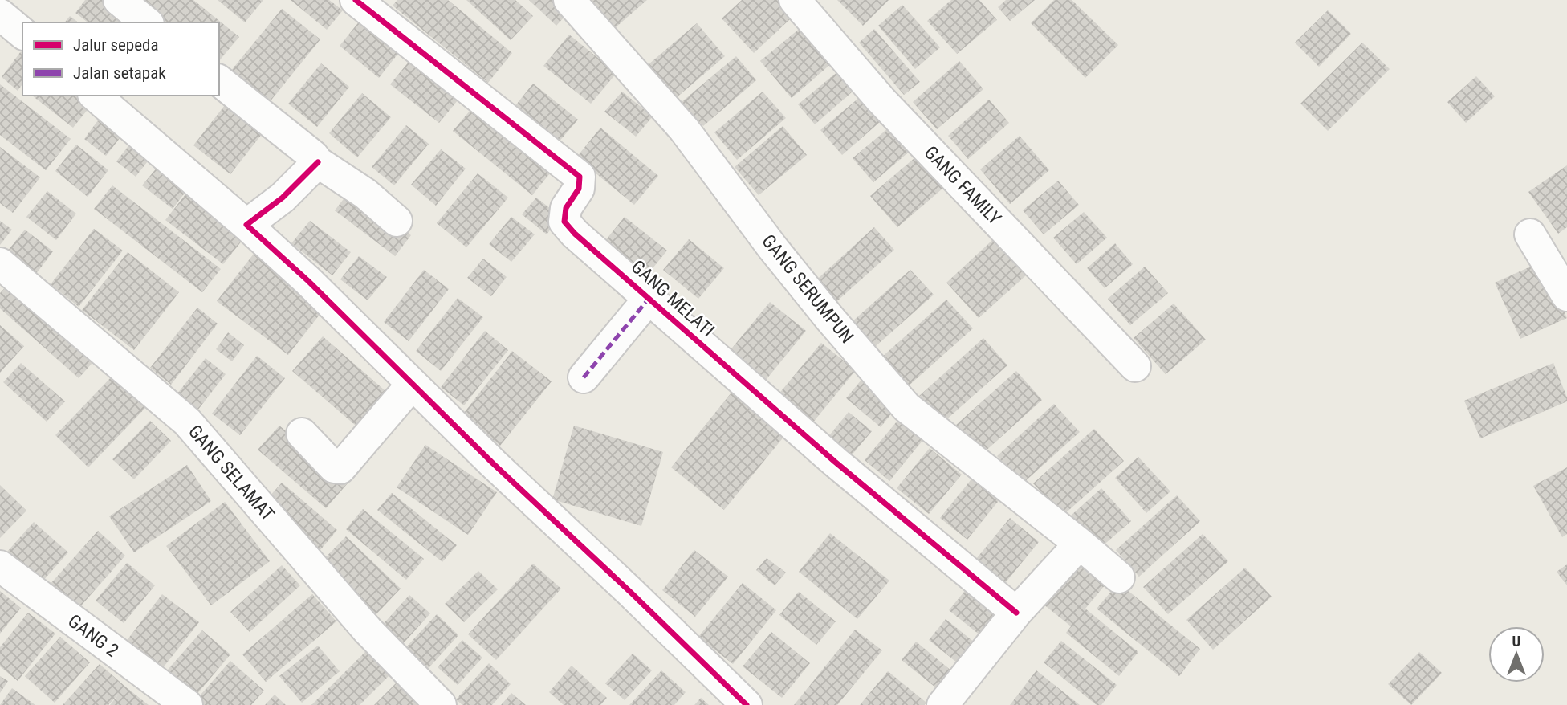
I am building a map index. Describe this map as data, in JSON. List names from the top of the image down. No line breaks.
{"streets":{"street":["GANG FAMILY","GANG SERUMPUN","GANG MELATI","GANG SELAMAT","GANG 2"]},"legend":["Jalur sepeda","Jalan setapak"],"north":"top"}
